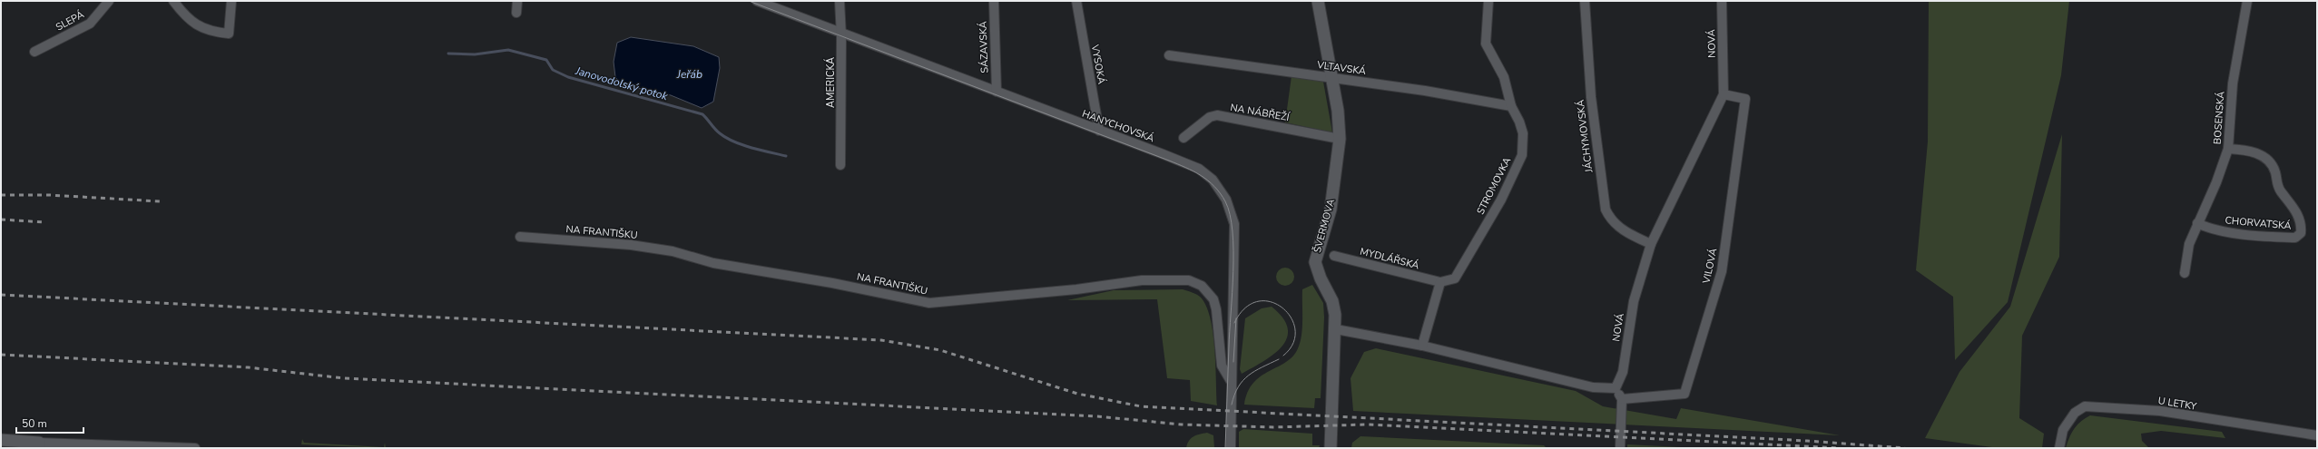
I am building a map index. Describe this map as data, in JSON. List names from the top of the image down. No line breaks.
{"streets":{"street":["SLEPÁ","NOVÁ","SÁZAVSKÁ","VYSOKÁ","VLTAVSKÁ","AMERICKÁ","NA NÁBŘEŽÍ","BOSENSKÁ","HANYCHOVSKÁ","JÁCHYMOVSKÁ","STROMOVKA","CHORVATSKÁ","ŠVERMOVA","NA FRANTIŠKU","MYDLÁŘSKÁ","VILOVÁ","U LETKY"]},"crossings":[["NOVÁ","JÁCHYMOVSKÁ"],["NOVÁ","VILOVÁ"],["SÁZAVSKÁ","HANYCHOVSKÁ"],["VYSOKÁ","HANYCHOVSKÁ"],["VLTAVSKÁ","STROMOVKA"],["VLTAVSKÁ","ŠVERMOVA"],["AMERICKÁ","HANYCHOVSKÁ"],["NA NÁBŘEŽÍ","ŠVERMOVA"],["BOSENSKÁ","CHORVATSKÁ"],["HANYCHOVSKÁ","NA FRANTIŠKU"],["STROMOVKA","MYDLÁŘSKÁ"]],"water":["Jeřáb","Janovodolský potok"],"scale_bar":"50 m"}
